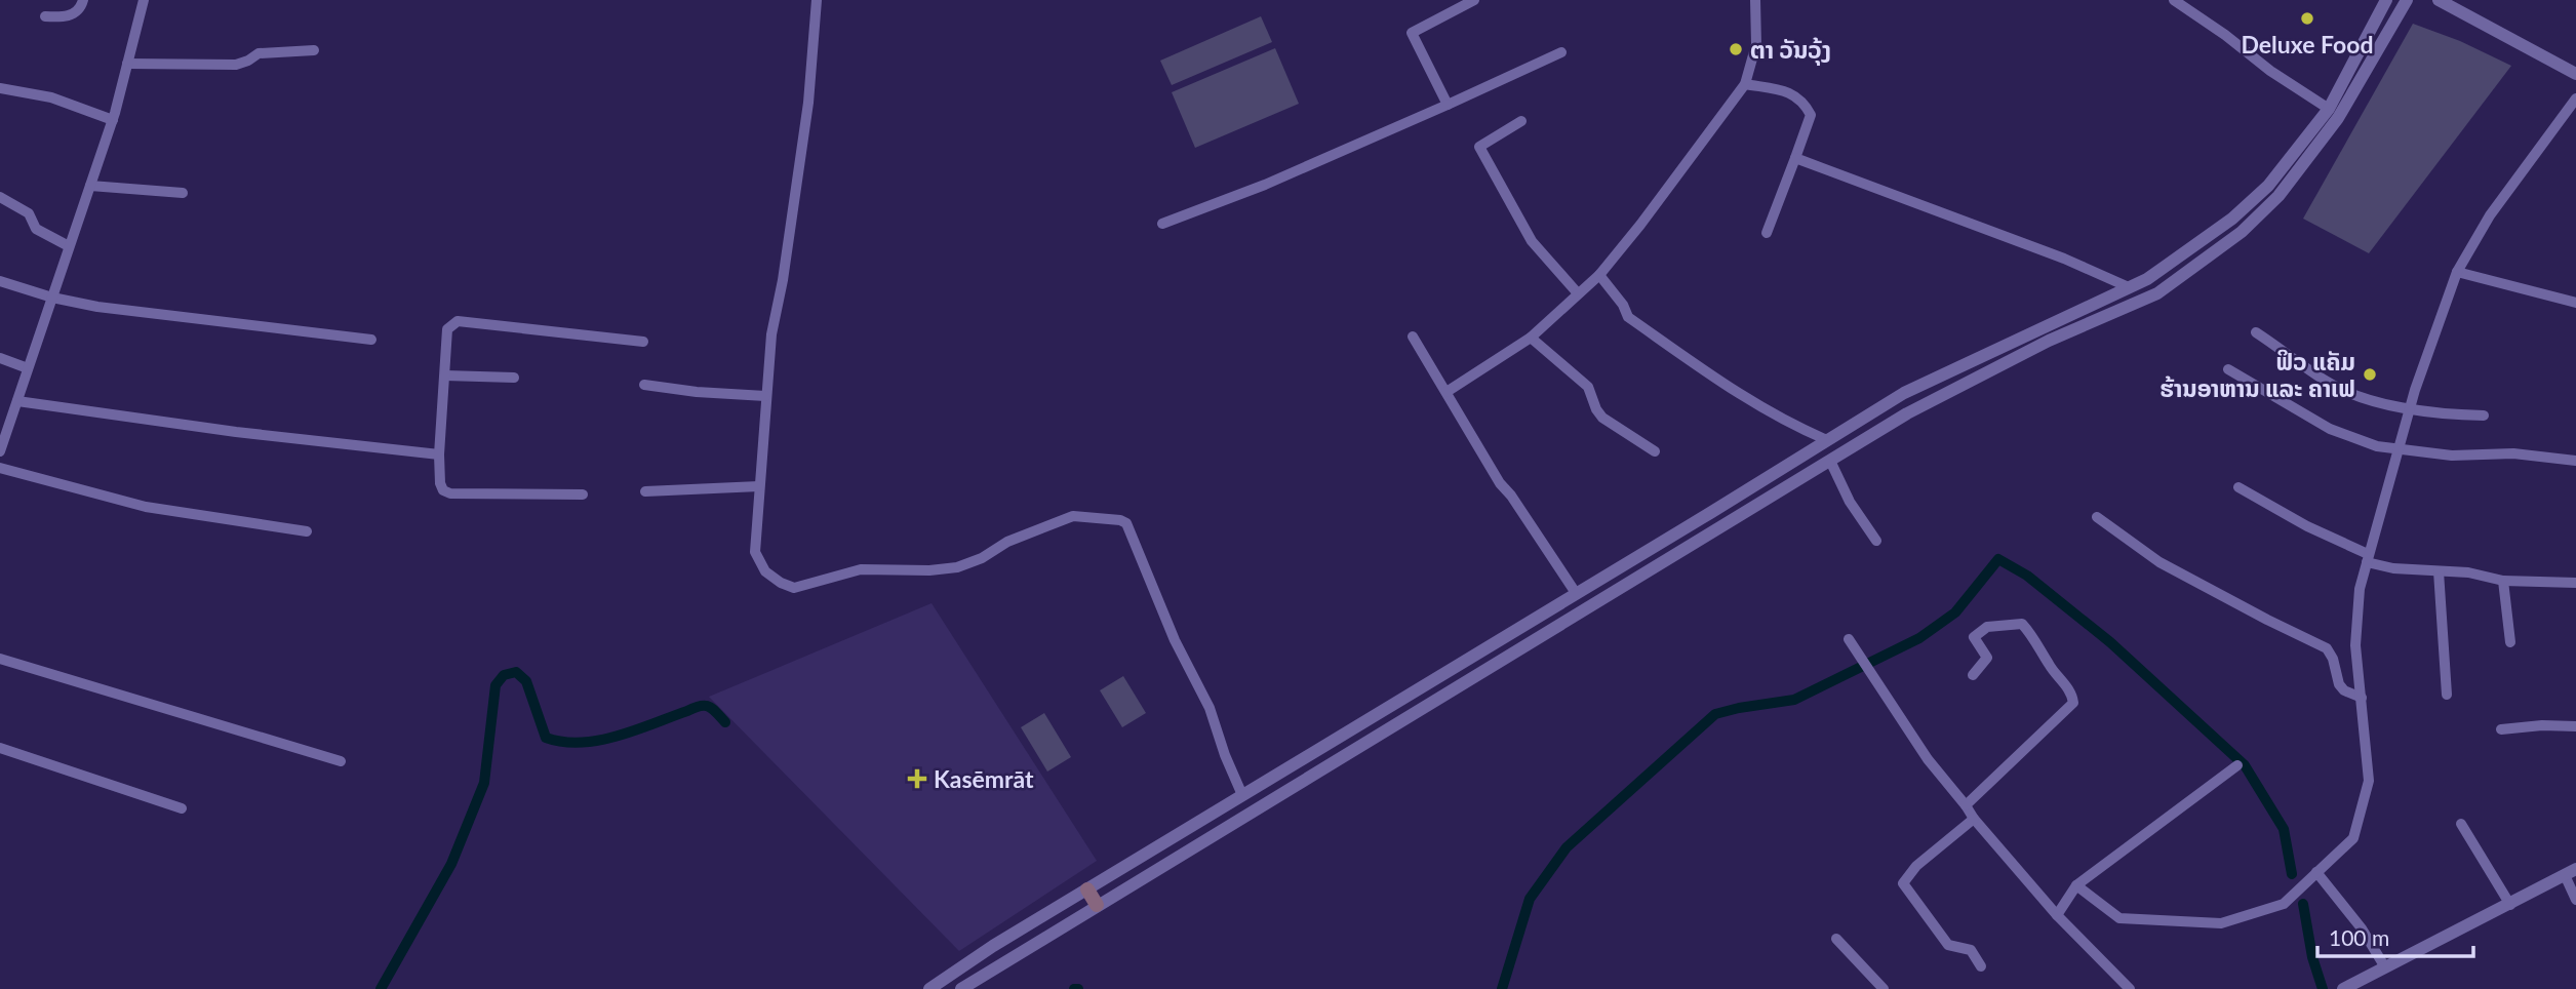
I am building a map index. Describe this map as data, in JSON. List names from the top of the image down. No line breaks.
{"places":{"other":["Deluxe Food","ຕາ ວັນວຸ້ງ","ຟິວ ແຄັມ ຮ້ານອາຫານ ແລະ ຄາເຟ"],"health":["Kasēmrāt"]},"scale_bar":"100 m"}
